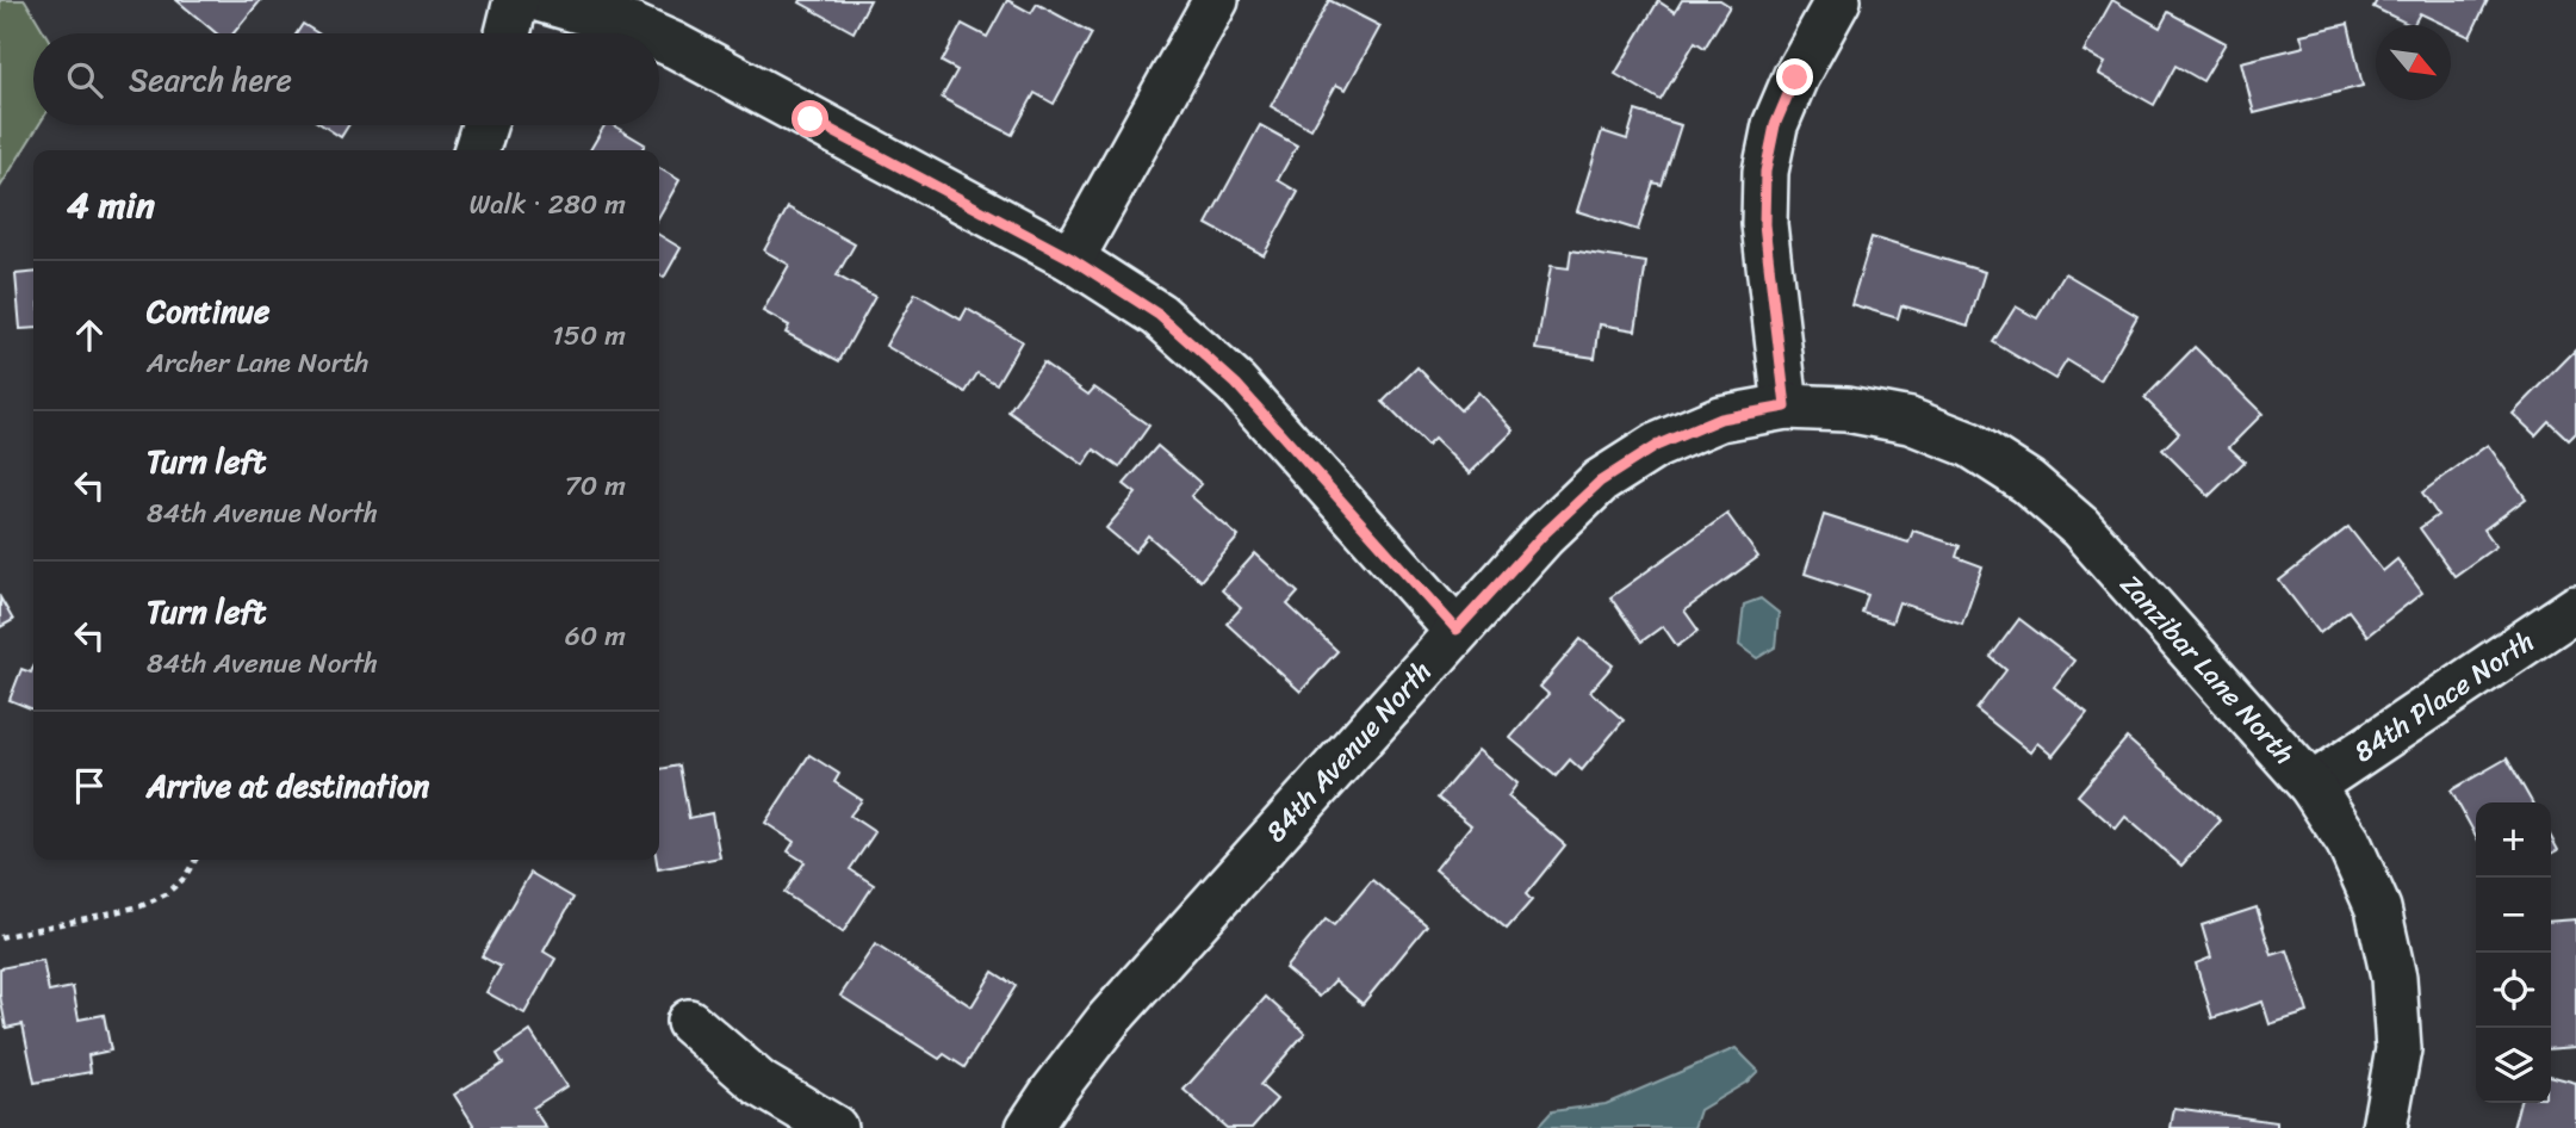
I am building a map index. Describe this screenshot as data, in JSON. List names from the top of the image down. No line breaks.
{"streets":{"street":["Zanzibar Lane North","84th Place North","84th Avenue North"]},"crossings":[["Zanzibar Lane North","84th Place North"],["Zanzibar Lane North","84th Avenue North"]],"north":"bottom right","page":{"search":"Search here","heading":["4 min","Walk · 280 m"],"list":[["Continue","Archer Lane North","150 m"],["Turn left","84th Avenue North","70 m"],["Turn left","84th Avenue North","60 m"],"Arrive at destination"],"map_buttons":["+","−"]}}
